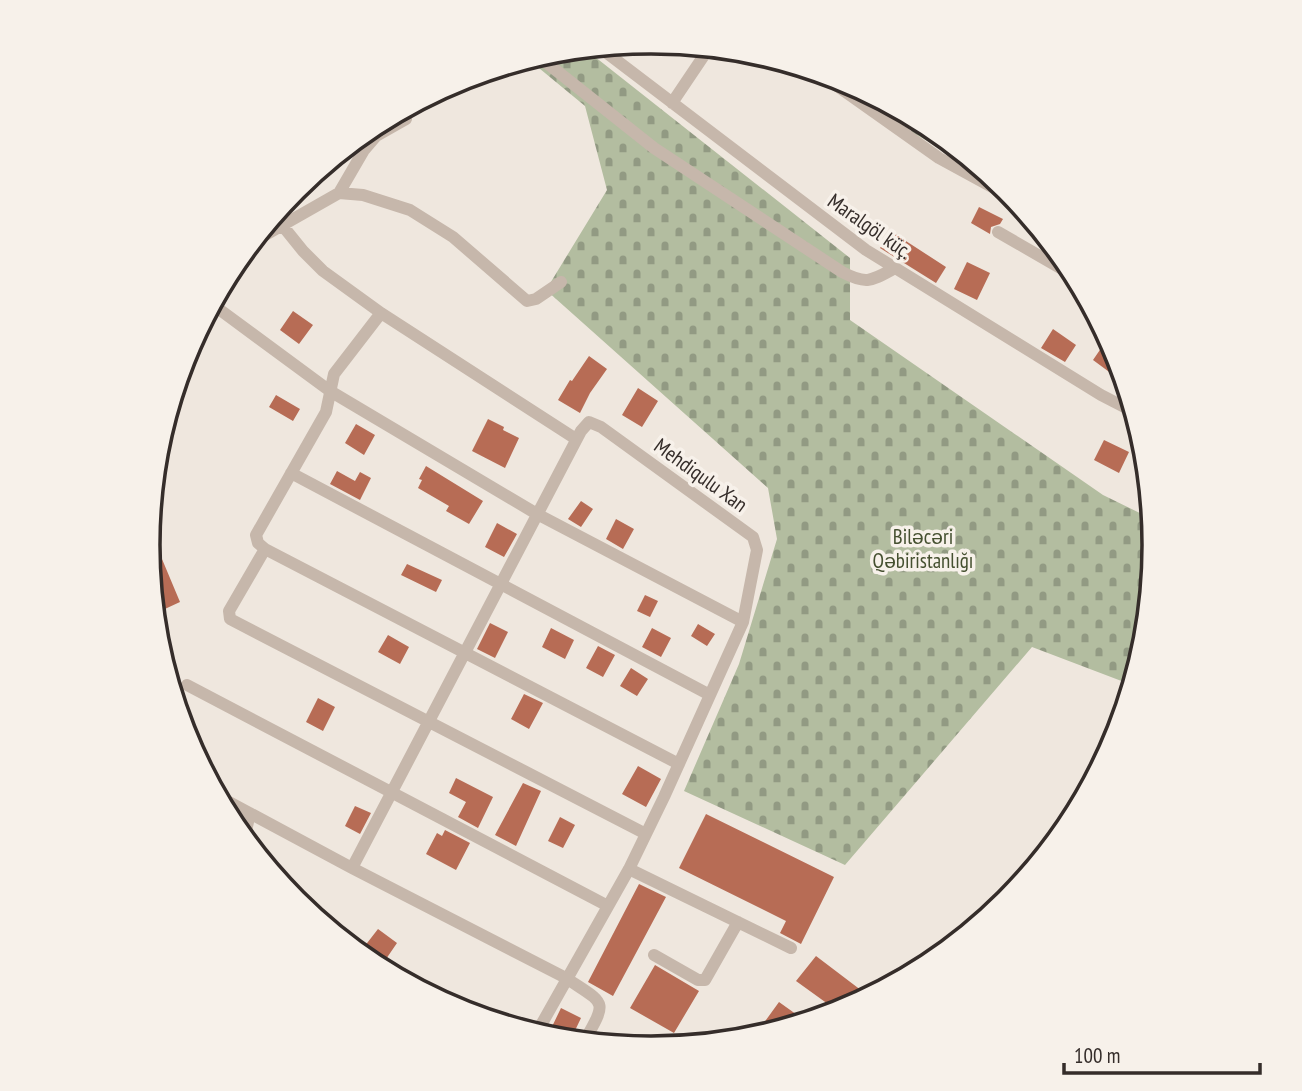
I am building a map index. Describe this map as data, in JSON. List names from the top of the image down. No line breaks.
{"streets":{"street":["Maralgöl küç.","Mehdiqulu Xan"]},"parks":["Biləcəri Qəbiristanlığı"],"scale_bar":"100 m"}
